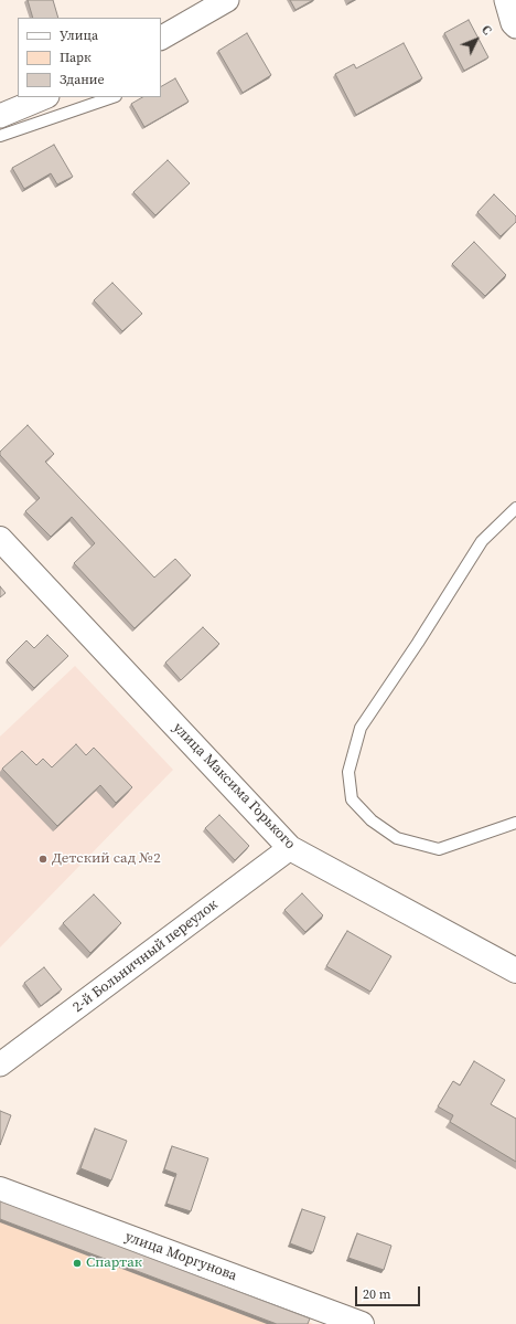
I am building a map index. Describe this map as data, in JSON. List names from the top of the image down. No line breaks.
{"streets":{"main road":["улица Максима Горького","улица Моргунова"],"street":["2-й Больничный переулок"]},"crossings":[["улица Максима Горького","2-й Больничный переулок"]],"places":["Детский сад №2","Спартак"],"legend":["Улица","Парк","Здание"],"scale_bar":"20 m","north":"top right"}
